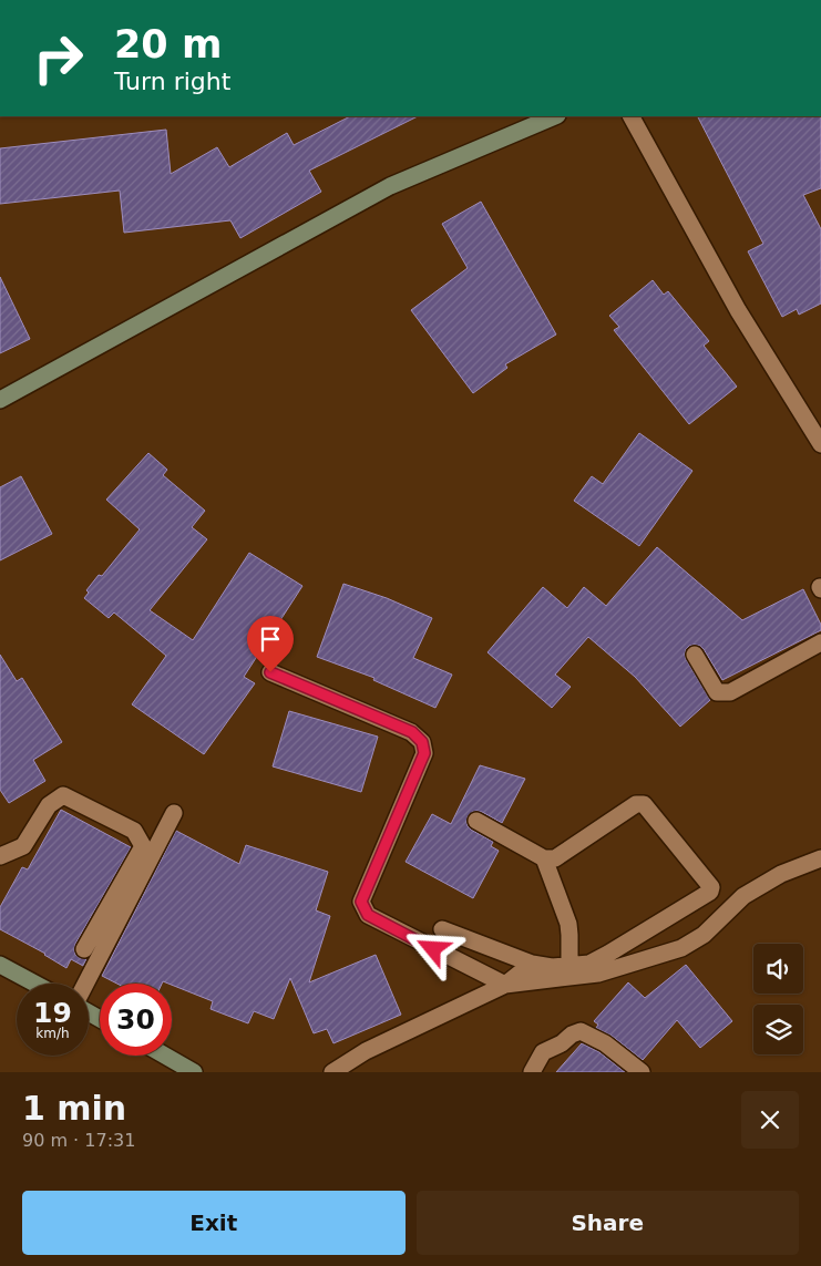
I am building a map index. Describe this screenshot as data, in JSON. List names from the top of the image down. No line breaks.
{"page":{"turn":["20 m","Turn right"],"speed":"19 km/h","limit":"30","heading":["1 min","90 m · 17:31"],"buttons":["Exit","Share"]}}
